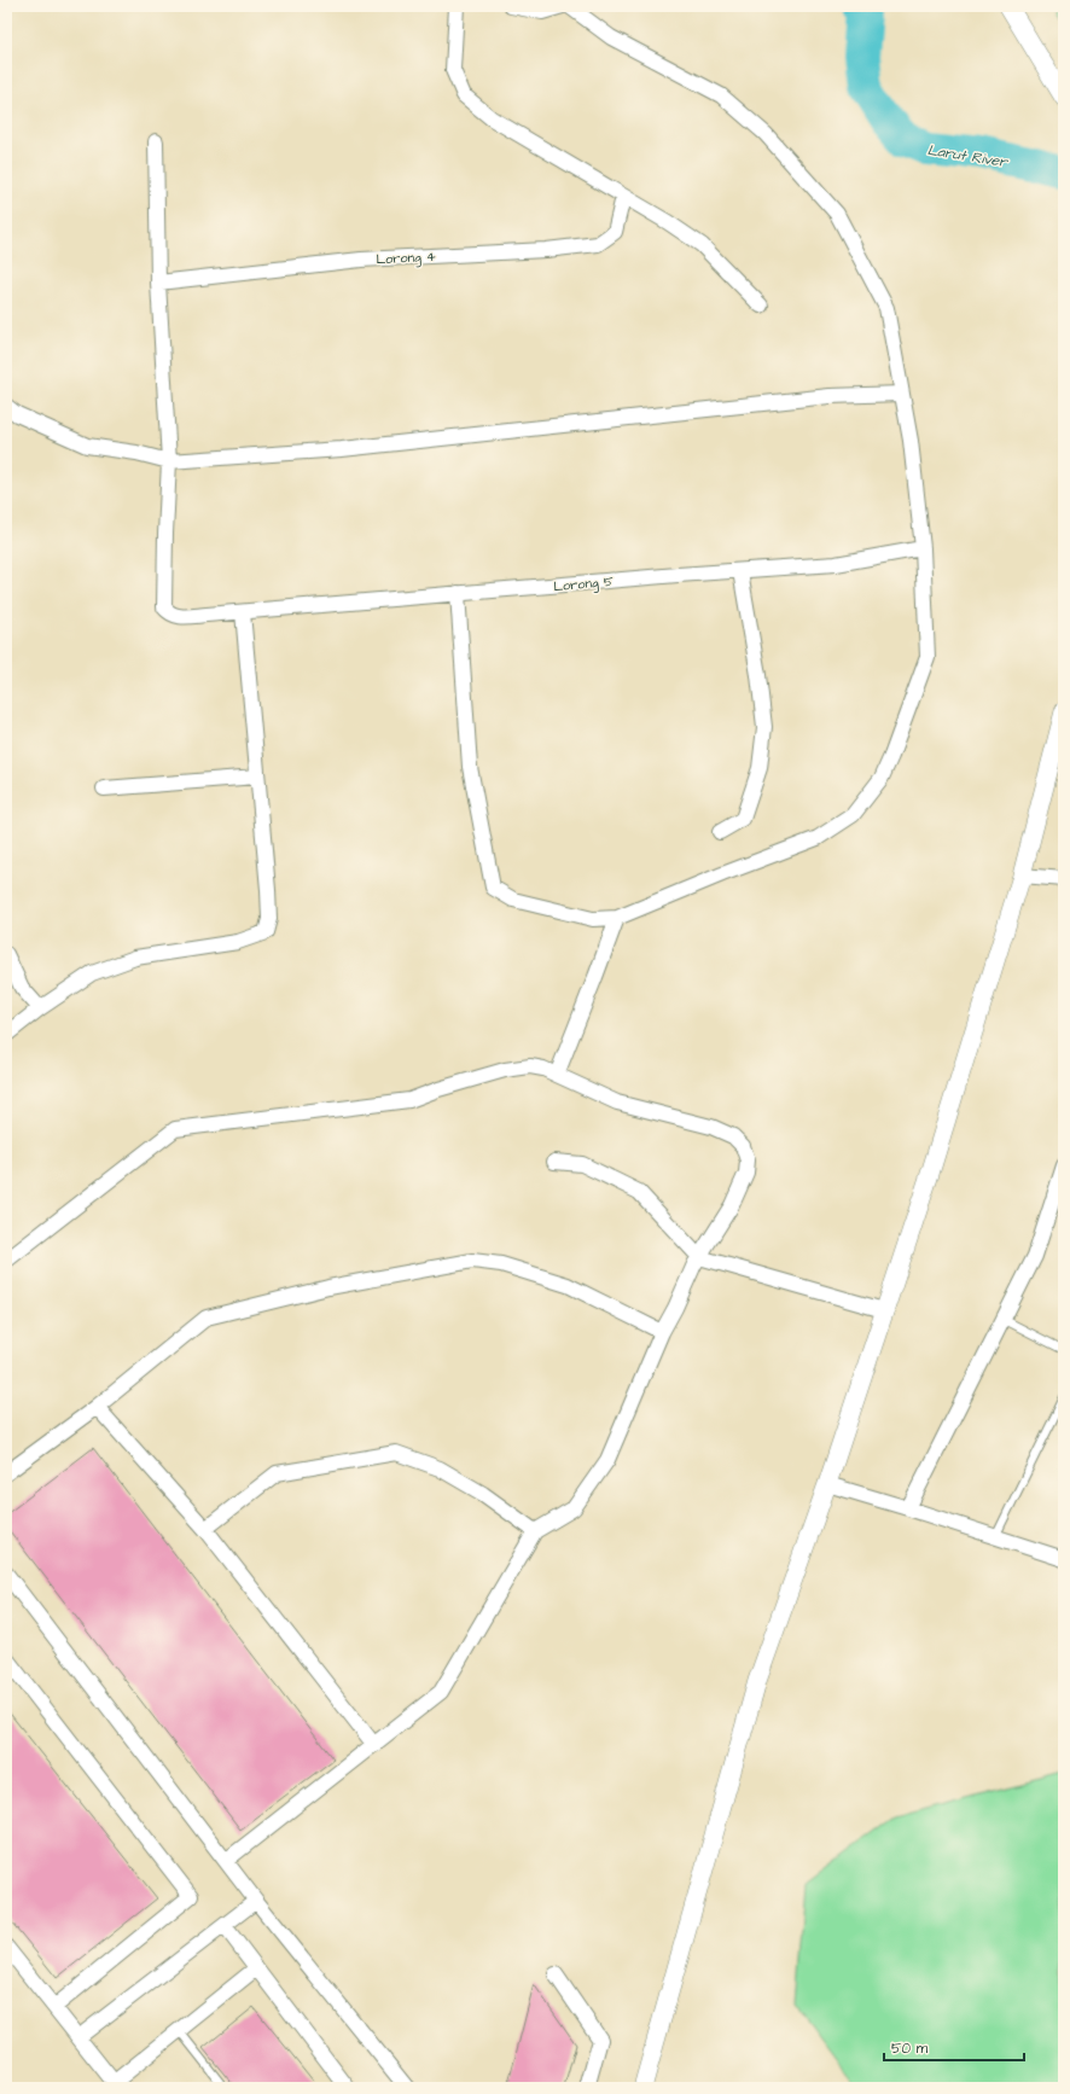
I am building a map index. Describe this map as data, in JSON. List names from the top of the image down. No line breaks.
{"streets":{"street":["Lorong 4","Lorong 5"]},"water":["Larut River"],"scale_bar":"50 m"}
